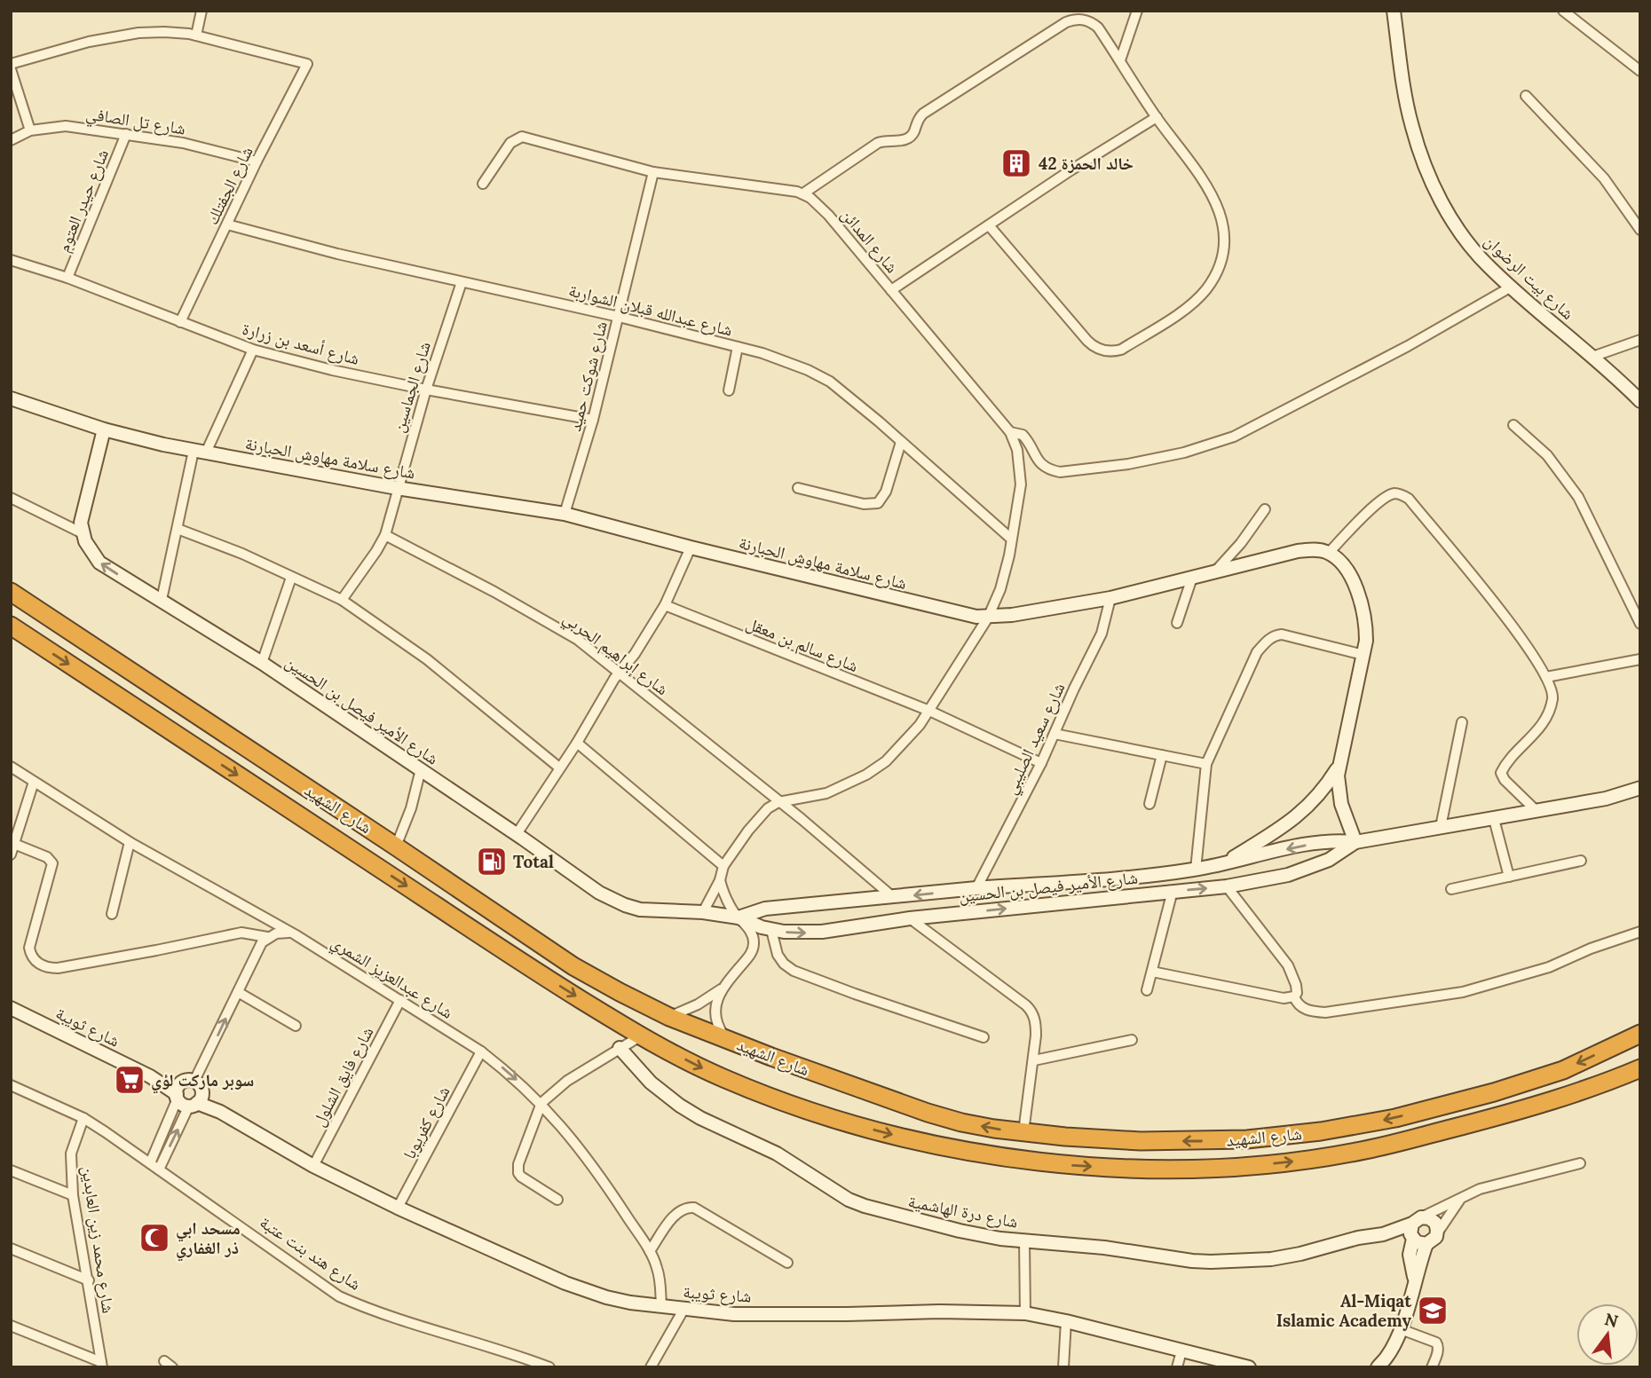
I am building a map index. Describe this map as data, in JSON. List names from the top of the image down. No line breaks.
{"streets":{"highway":["شارع الشهيد"],"street":["شارع تل الصافي","شارع الجفتلك","شارع حيدر العتوم","شارع المدائن","شارع بيت الرضوان","شارع عبدالله قبلان الشواربة","شارع أسعد بن زرارة","شارع شوكت حميد","شارع الجماسين","شارع سلامة مهاوش الحبارنة","شارع سالم بن معقل","شارع إبراهيم الحربي","شارع الأمير فيصل بن الحسين","شارع سعيد الصليبي","شارع عبدالعزيز الشمري","شارع ثويبة","شارع فايق الشلول","شارع كفريوبا","شارع درة الهاشمية","شارع محمد زين العابدين","شارع هند بنت عتبة"]},"crossings":[["شارع تل الصافي","شارع الجفتلك"],["شارع تل الصافي","شارع حيدر العتوم"],["شارع الجفتلك","شارع عبدالله قبلان الشواربة"],["شارع الجفتلك","شارع أسعد بن زرارة"],["شارع حيدر العتوم","شارع أسعد بن زرارة"],["شارع المدائن","شارع عبدالله قبلان الشواربة"],["شارع المدائن","شارع شوكت حميد"],["شارع المدائن","شارع سلامة مهاوش الحبارنة"],["شارع المدائن","شارع سالم بن معقل"],["شارع المدائن","شارع إبراهيم الحربي"],["شارع عبدالله قبلان الشواربة","شارع شوكت حميد"],["شارع عبدالله قبلان الشواربة","شارع الجماسين"],["شارع أسعد بن زرارة","شارع شوكت حميد"],["شارع أسعد بن زرارة","شارع الجماسين"],["شارع شوكت حميد","شارع سلامة مهاوش الحبارنة"],["شارع الجماسين","شارع سلامة مهاوش الحبارنة"],["شارع الجماسين","شارع إبراهيم الحربي"],["شارع سلامة مهاوش الحبارنة","شارع سعيد الصليبي"],["شارع سالم بن معقل","شارع سعيد الصليبي"],["شارع إبراهيم الحربي","شارع الأمير فيصل بن الحسين"],["شارع الأمير فيصل بن الحسين","شارع سعيد الصليبي"],["شارع عبدالعزيز الشمري","شارع ثويبة"],["شارع عبدالعزيز الشمري","شارع فايق الشلول"],["شارع عبدالعزيز الشمري","شارع كفريوبا"],["شارع ثويبة","شارع فايق الشلول"],["شارع ثويبة","شارع كفريوبا"],["شارع محمد زين العابدين","شارع هند بنت عتبة"]],"places":{"building":["خالد الحمزة 42"],"fuel station":["Total"],"supermarket":["سوبر ماركت لؤي"],"mosque":["مسحد ابي ذر الغفاري"],"school or university":["Al-Miqat Islamic Academy"]},"north":"top"}
